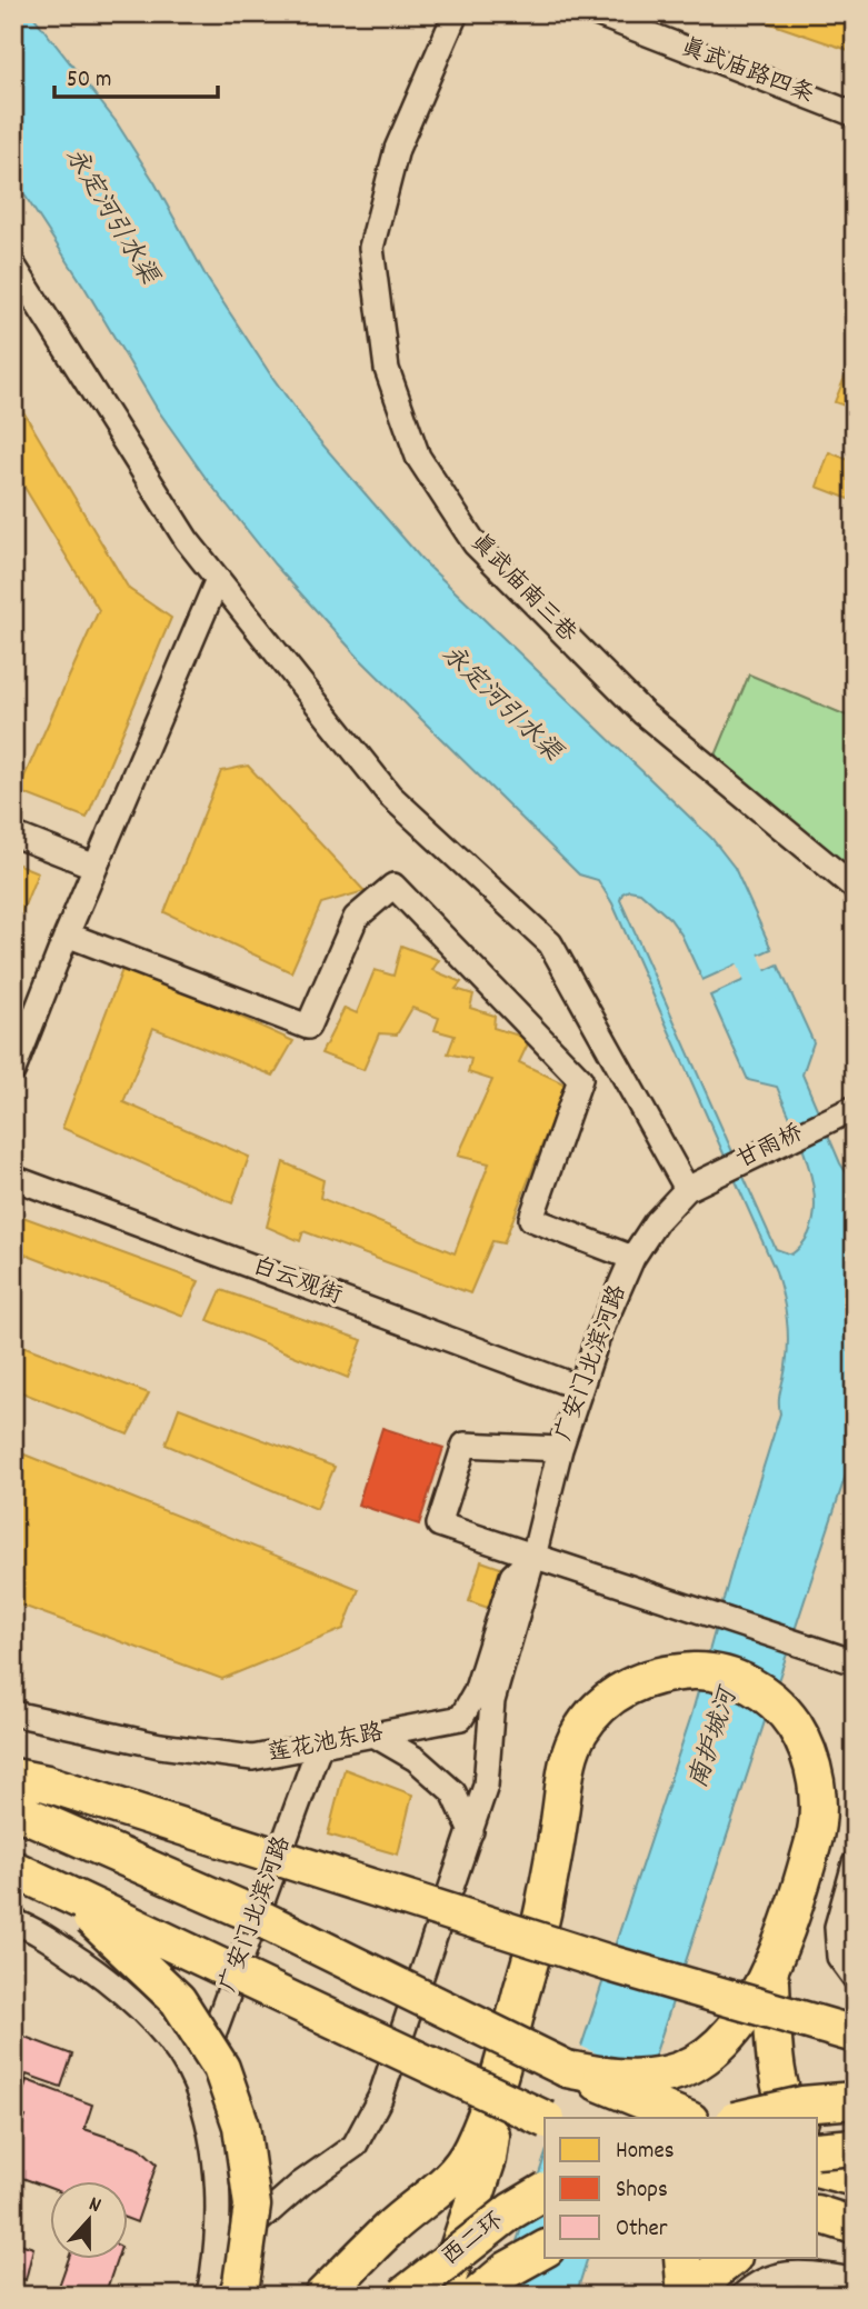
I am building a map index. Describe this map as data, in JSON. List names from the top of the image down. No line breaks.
{"streets":{"highway":["西二环"],"street":["真武庙路四条","真武庙南三巷","甘雨桥","白云观街","广安门北滨河路","莲花池东路"]},"crossings":[["甘雨桥","广安门北滨河路"],["白云观街","广安门北滨河路"],["广安门北滨河路","莲花池东路"]],"water":["永定河引水渠","南护城河"],"legend":["Homes","Shops","Other"],"scale_bar":"50 m","north":"top"}
